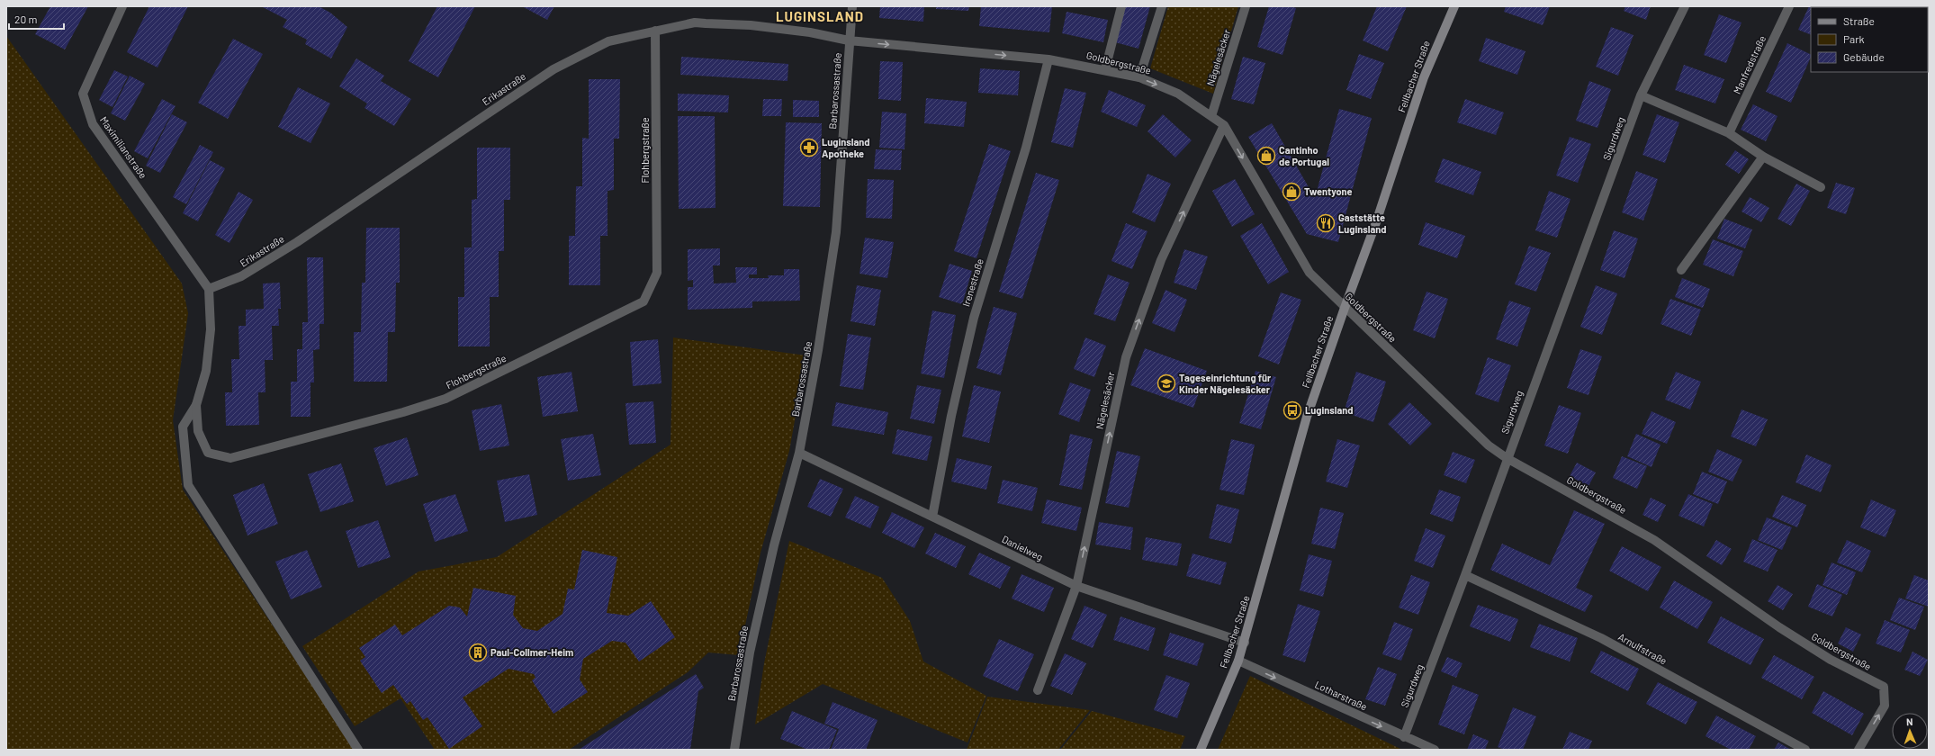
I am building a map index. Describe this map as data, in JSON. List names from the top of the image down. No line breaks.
{"streets":{"street":["Nägelesäcker","Goldbergstraße","Manfredstraße","Fellbacher Straße","Erikastraße","Barbarossastraße","Sigurdweg","Maximilianstraße","Flohbergstraße","Irenestraße","Danielweg","Arnulfstraße","Lotharstraße"]},"crossings":[["Nägelesäcker","Goldbergstraße"],["Nägelesäcker","Danielweg"],["Goldbergstraße","Fellbacher Straße"],["Goldbergstraße","Erikastraße"],["Goldbergstraße","Barbarossastraße"],["Goldbergstraße","Sigurdweg"],["Goldbergstraße","Irenestraße"],["Fellbacher Straße","Danielweg"],["Fellbacher Straße","Lotharstraße"],["Erikastraße","Barbarossastraße"],["Erikastraße","Maximilianstraße"],["Erikastraße","Flohbergstraße"],["Barbarossastraße","Danielweg"],["Sigurdweg","Arnulfstraße"],["Sigurdweg","Lotharstraße"],["Maximilianstraße","Flohbergstraße"],["Irenestraße","Danielweg"]],"one_way":["Nägelesäcker","Lotharstraße"],"districts":["LUGINSLAND"],"places":{"pharmacy":["Luginsland Apotheke"],"shop":["Cantinho de Portugal","Twentyone"],"restaurant":["Gaststätte Luginsland"],"school or university":["Tageseinrichtung für Kinder Nägelesäcker"],"bus stop":["Luginsland"],"building":["Paul-Collmer-Heim"]},"legend":["Straße","Park","Gebäude"],"scale_bar":"20 m","north":"top"}
